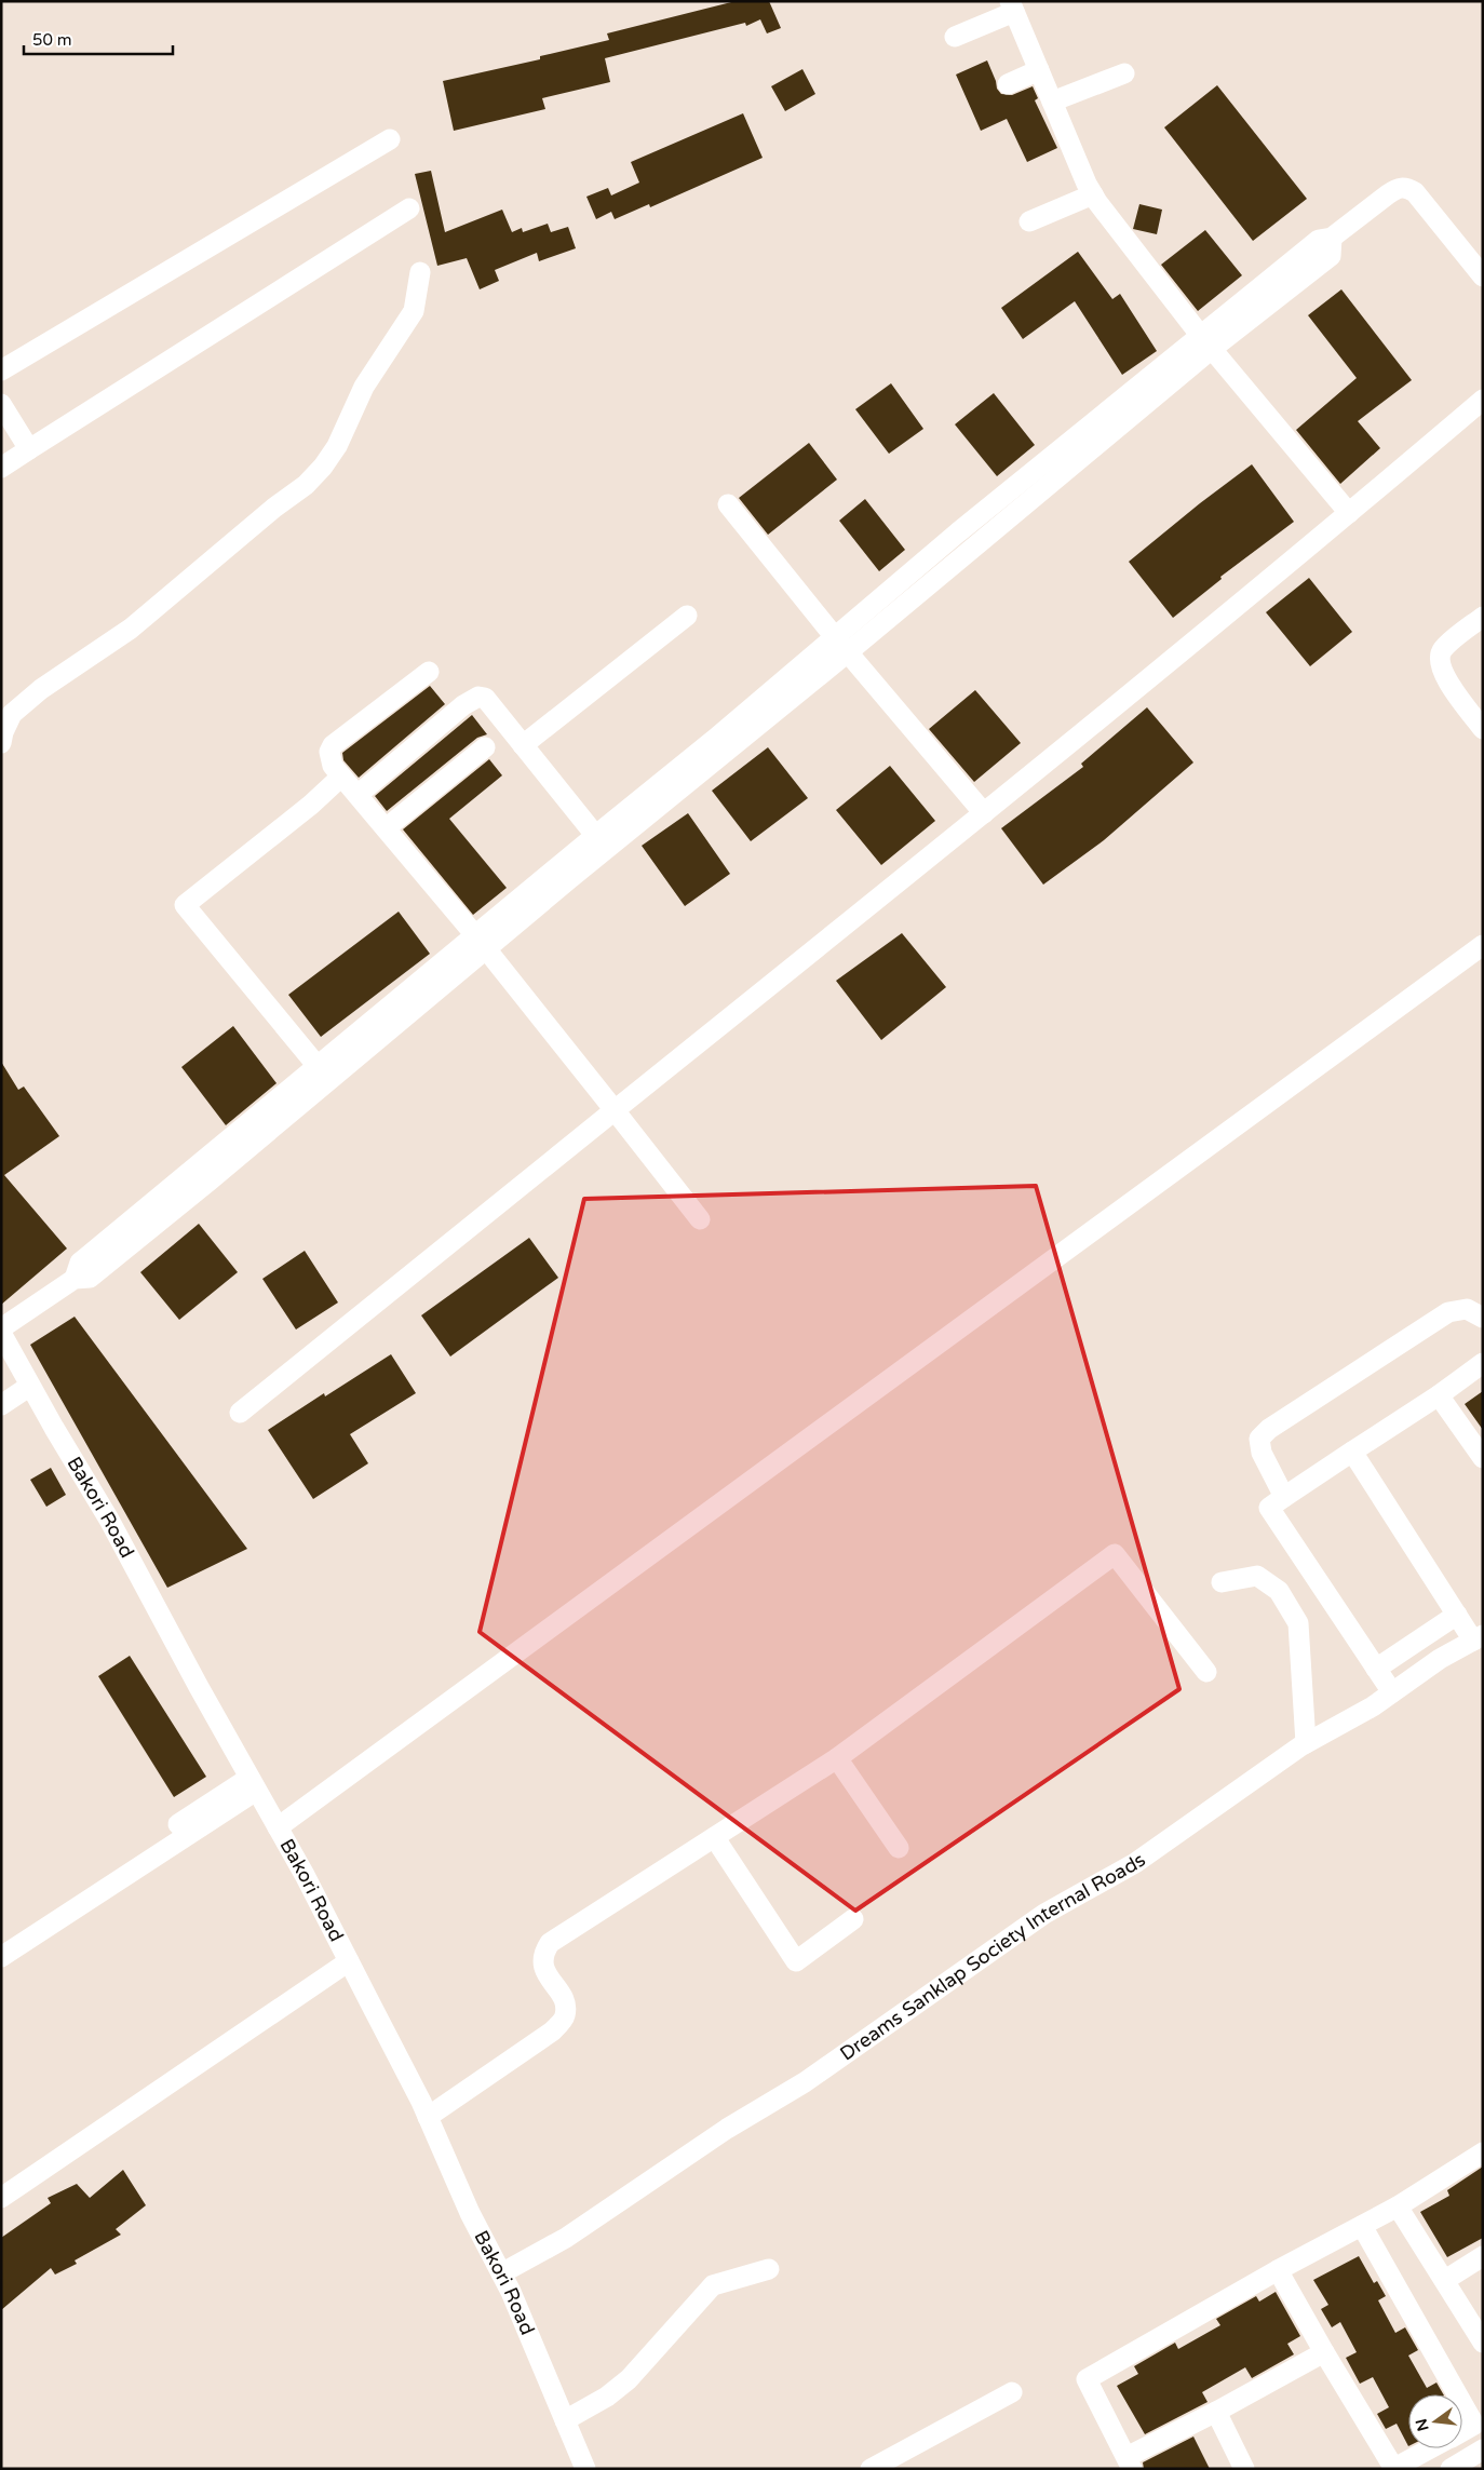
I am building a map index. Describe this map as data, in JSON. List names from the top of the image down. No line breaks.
{"streets":{"street":["Bakori Road","Dreams Sanklap Society Internal Roads"]},"crossings":[["Bakori Road","Dreams Sanklap Society Internal Roads"]],"scale_bar":"50 m","north":"left"}
